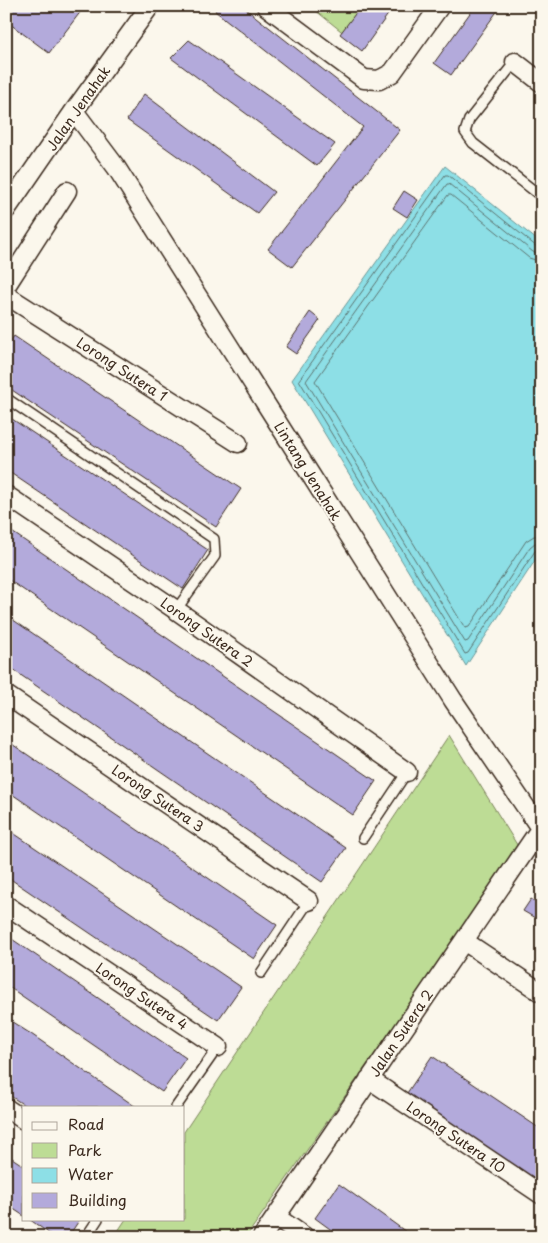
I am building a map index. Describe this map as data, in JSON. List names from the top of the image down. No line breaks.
{"streets":{"street":["Jalan Jenahak","Lorong Sutera 1","Lintang Jenahak","Lorong Sutera 2","Lorong Sutera 3","Lorong Sutera 4","Jalan Sutera 2","Lorong Sutera 10"]},"crossings":[["Jalan Jenahak","Lintang Jenahak"],["Lintang Jenahak","Jalan Sutera 2"],["Jalan Sutera 2","Lorong Sutera 10"]],"legend":["Road","Park","Water","Building"]}
